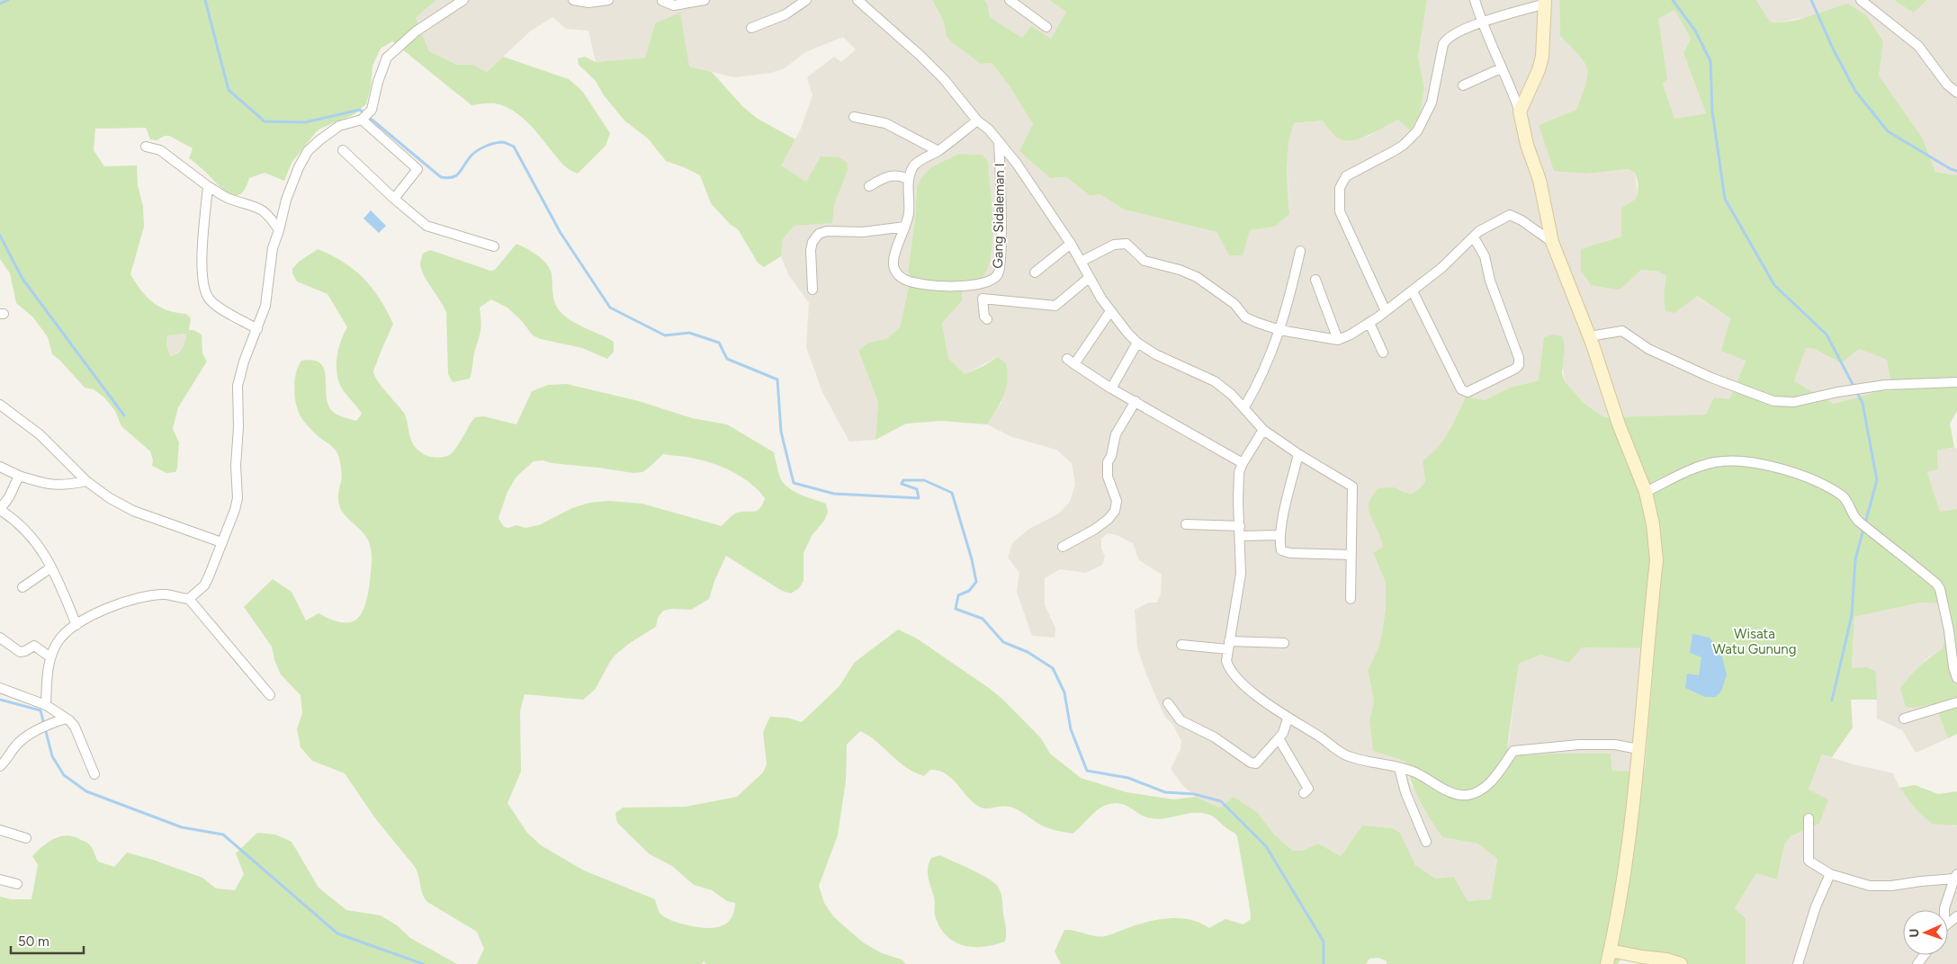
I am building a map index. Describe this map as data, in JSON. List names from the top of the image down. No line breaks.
{"streets":{"street":["Gang Sidaleman I"]},"parks":["Wisata Watu Gunung"],"scale_bar":"50 m","north":"left"}
